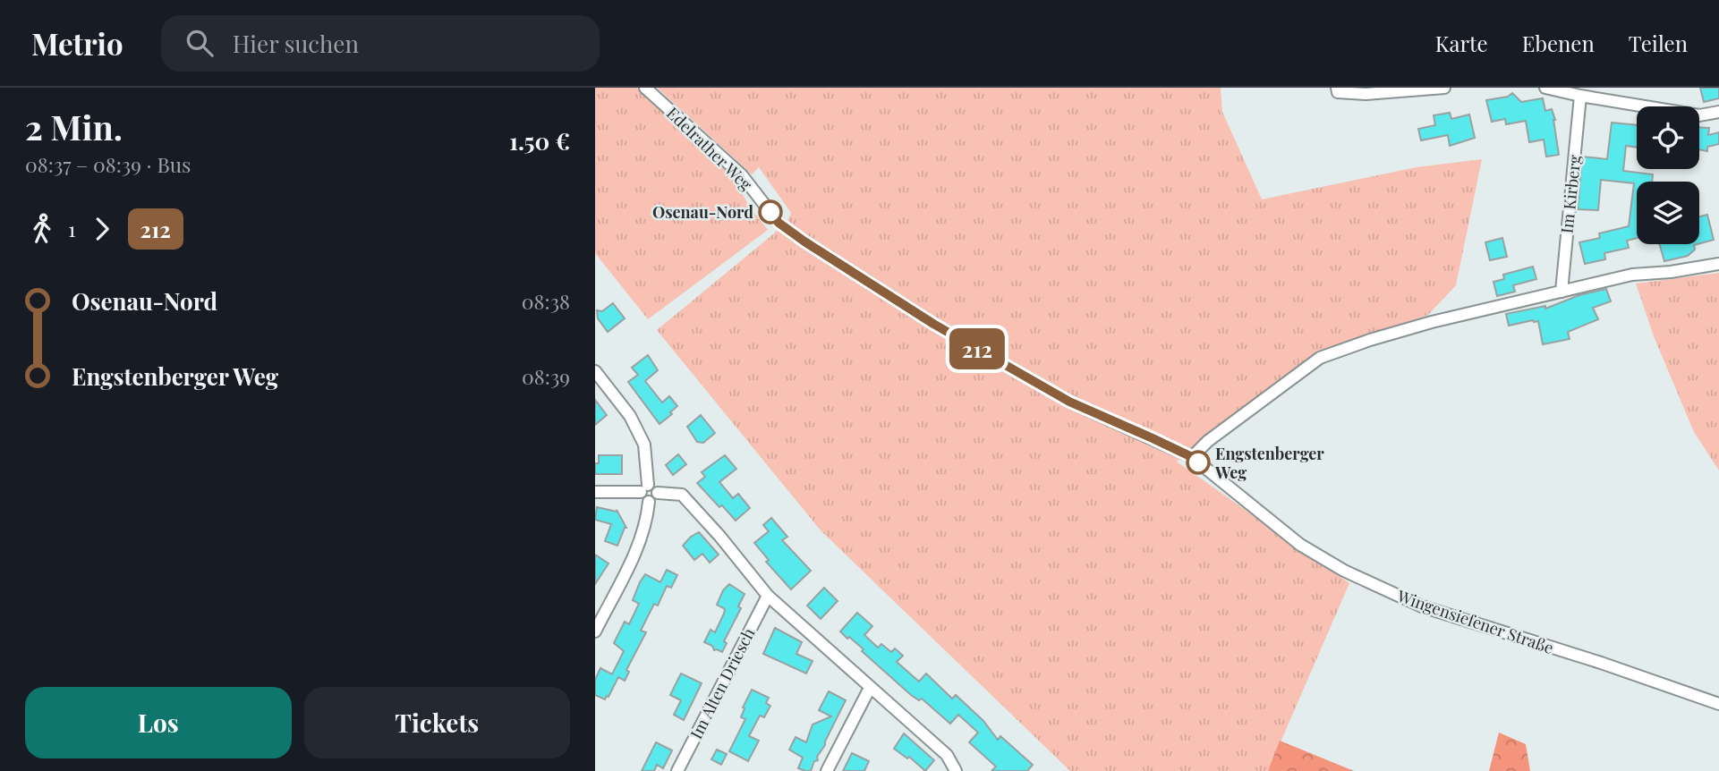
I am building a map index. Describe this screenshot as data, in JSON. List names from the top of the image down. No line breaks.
{"streets":{"street":["Edelrather Weg","Im Kirberg","Wingensiefener Straße","Im Alten Driesch"]},"crossings":[["Edelrather Weg","Wingensiefener Straße"]],"places":["Osenau-Nord","Engstenberger Weg"],"lines":["bus line 212"],"page":{"header":"Metrio","search":"Hier suchen","nav":["Karte","Ebenen","Teilen"],"heading":["2 Min.","08:37 – 08:39 · Bus","1.50 €"],"on_map":"212","legs":["1","212"],"list":[{"name":"Osenau-Nord","value":"08:38"},{"name":"Engstenberger Weg","value":"08:39"}],"buttons":["Los","Tickets"]}}
